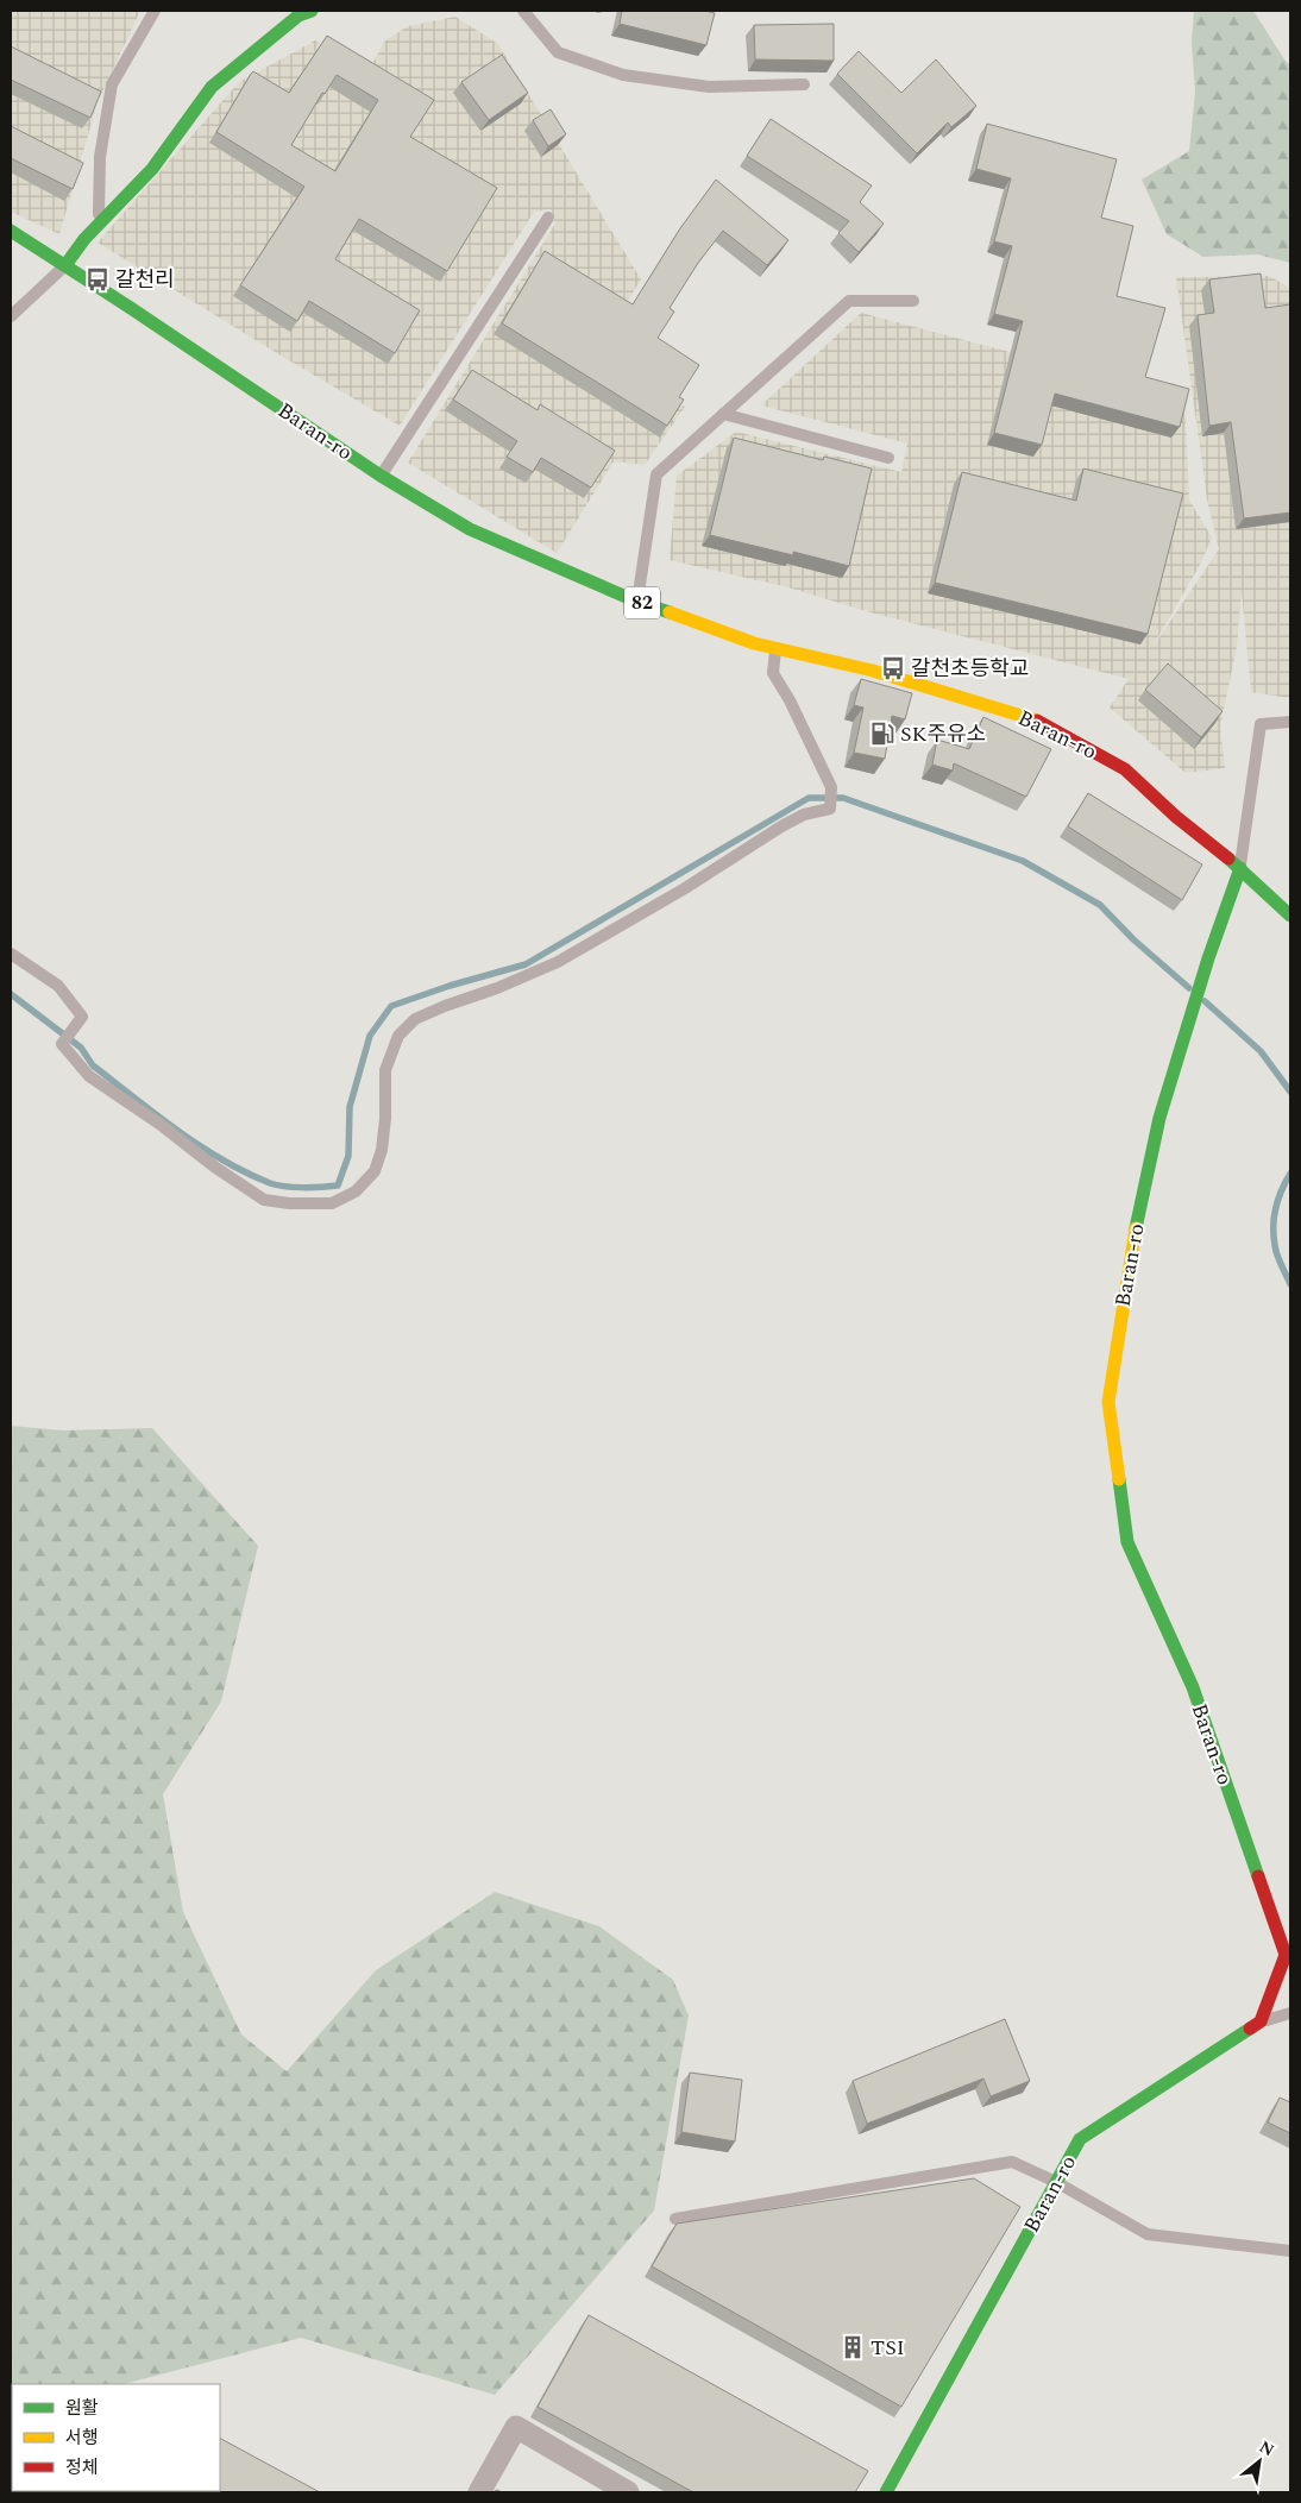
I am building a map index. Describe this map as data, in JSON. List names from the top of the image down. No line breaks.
{"streets":{"street":["Baran-ro","82"]},"places":{"bus stop":["갈천리","갈천초등학교"],"fuel station":["SK주유소"],"building":["TSI"]},"legend":["원활","서행","정체"],"north":"top right"}
